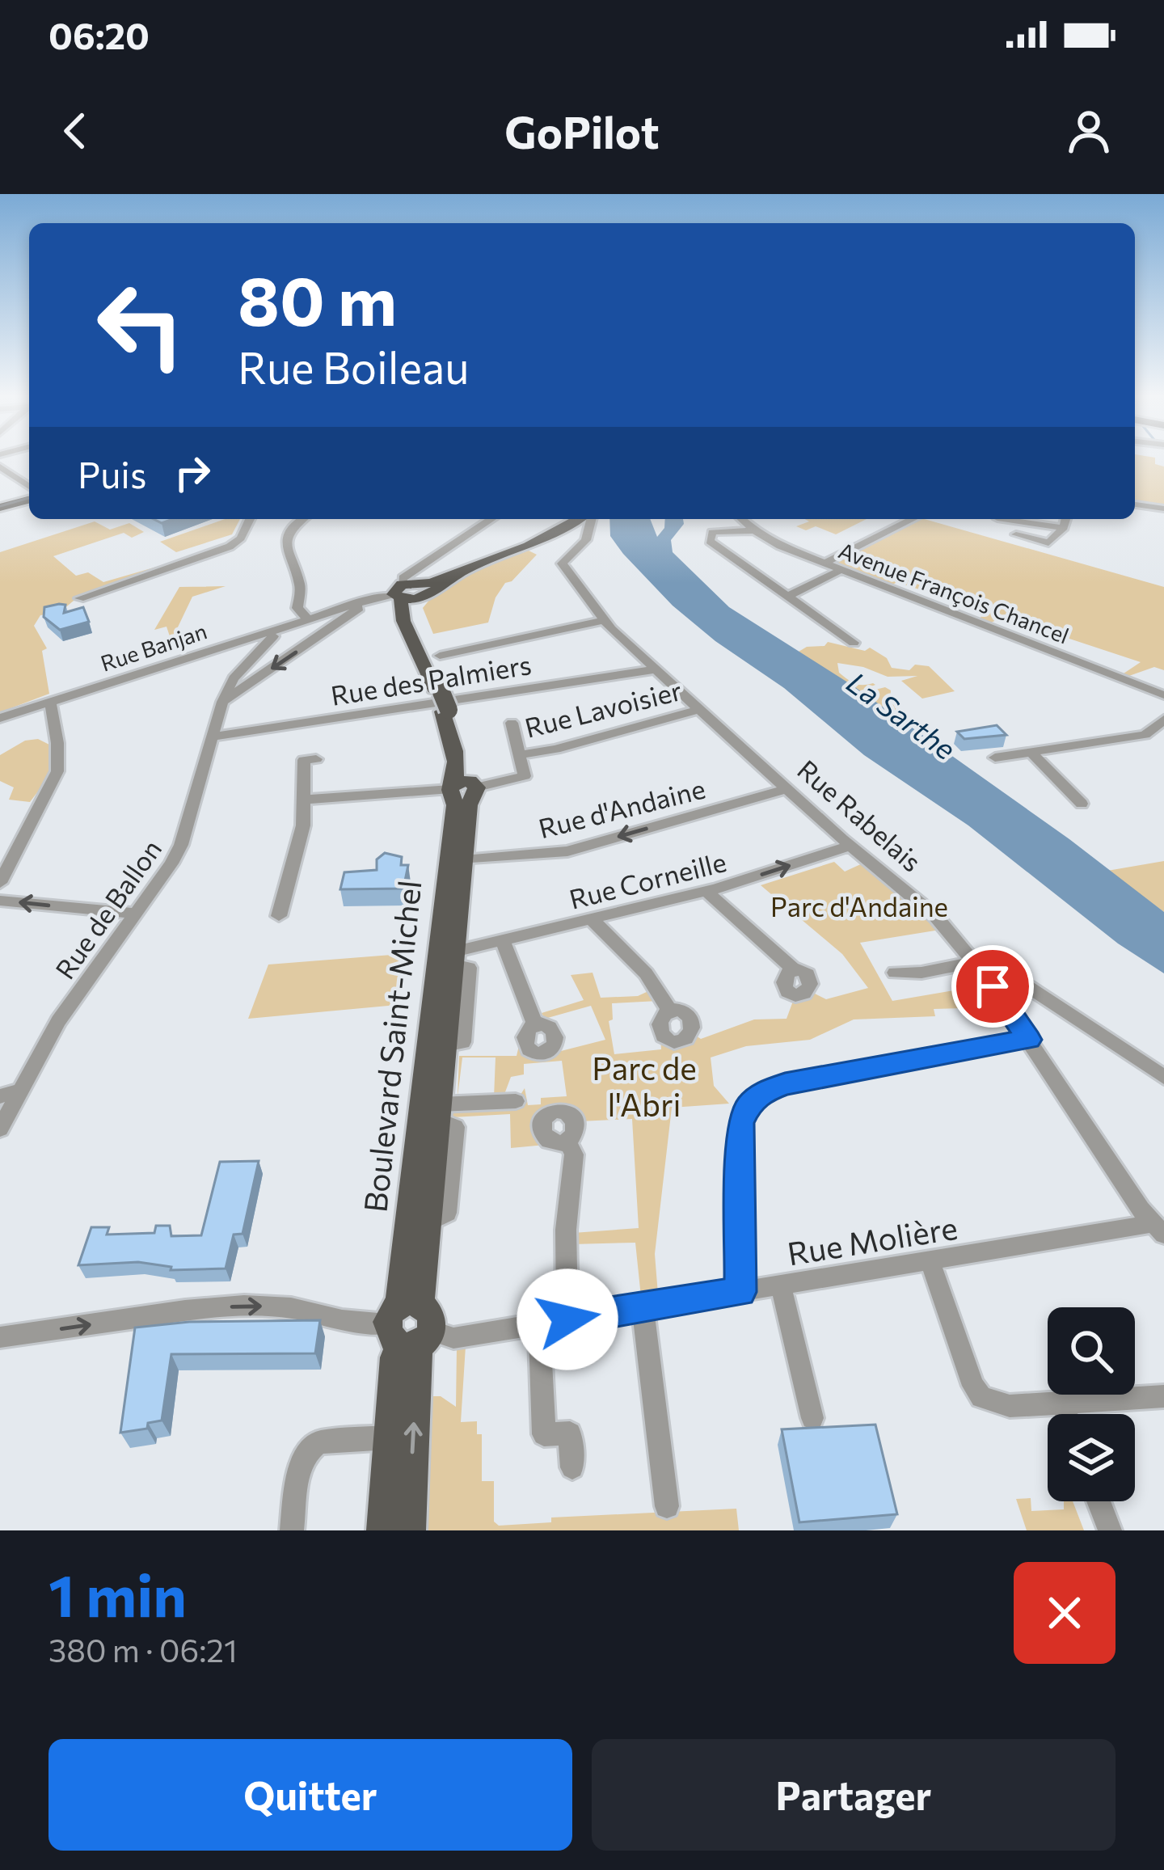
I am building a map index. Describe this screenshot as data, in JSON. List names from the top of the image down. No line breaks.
{"streets":{"main road":["Boulevard Saint-Michel"],"street":["Avenue François Chancel","Rue Banjan","Rue des Palmiers","Rue Lavoisier","Rue d'Andaine","Rue Rabelais","Rue Corneille","Rue de Ballon","Rue Molière"]},"crossings":[["Rue Banjan","Boulevard Saint-Michel"],["Rue des Palmiers","Rue Rabelais"],["Rue des Palmiers","Rue de Ballon"],["Rue Lavoisier","Rue Rabelais"],["Rue Lavoisier","Boulevard Saint-Michel"],["Rue d'Andaine","Rue Rabelais"],["Rue d'Andaine","Boulevard Saint-Michel"],["Rue Rabelais","Rue Corneille"],["Rue Rabelais","Rue Molière"],["Rue Corneille","Boulevard Saint-Michel"],["Boulevard Saint-Michel","Rue Molière"]],"one_way":["Rue d'Andaine","Rue Corneille"],"water":["La Sarthe"],"parks":["Parc d'Andaine","Parc de l'Abri"],"page":{"status":"06:20","header":"GoPilot","turn":["80 m","Rue Boileau"],"then":"Puis","heading":["1 min","380 m · 06:21"],"buttons":["Quitter","Partager"]}}
